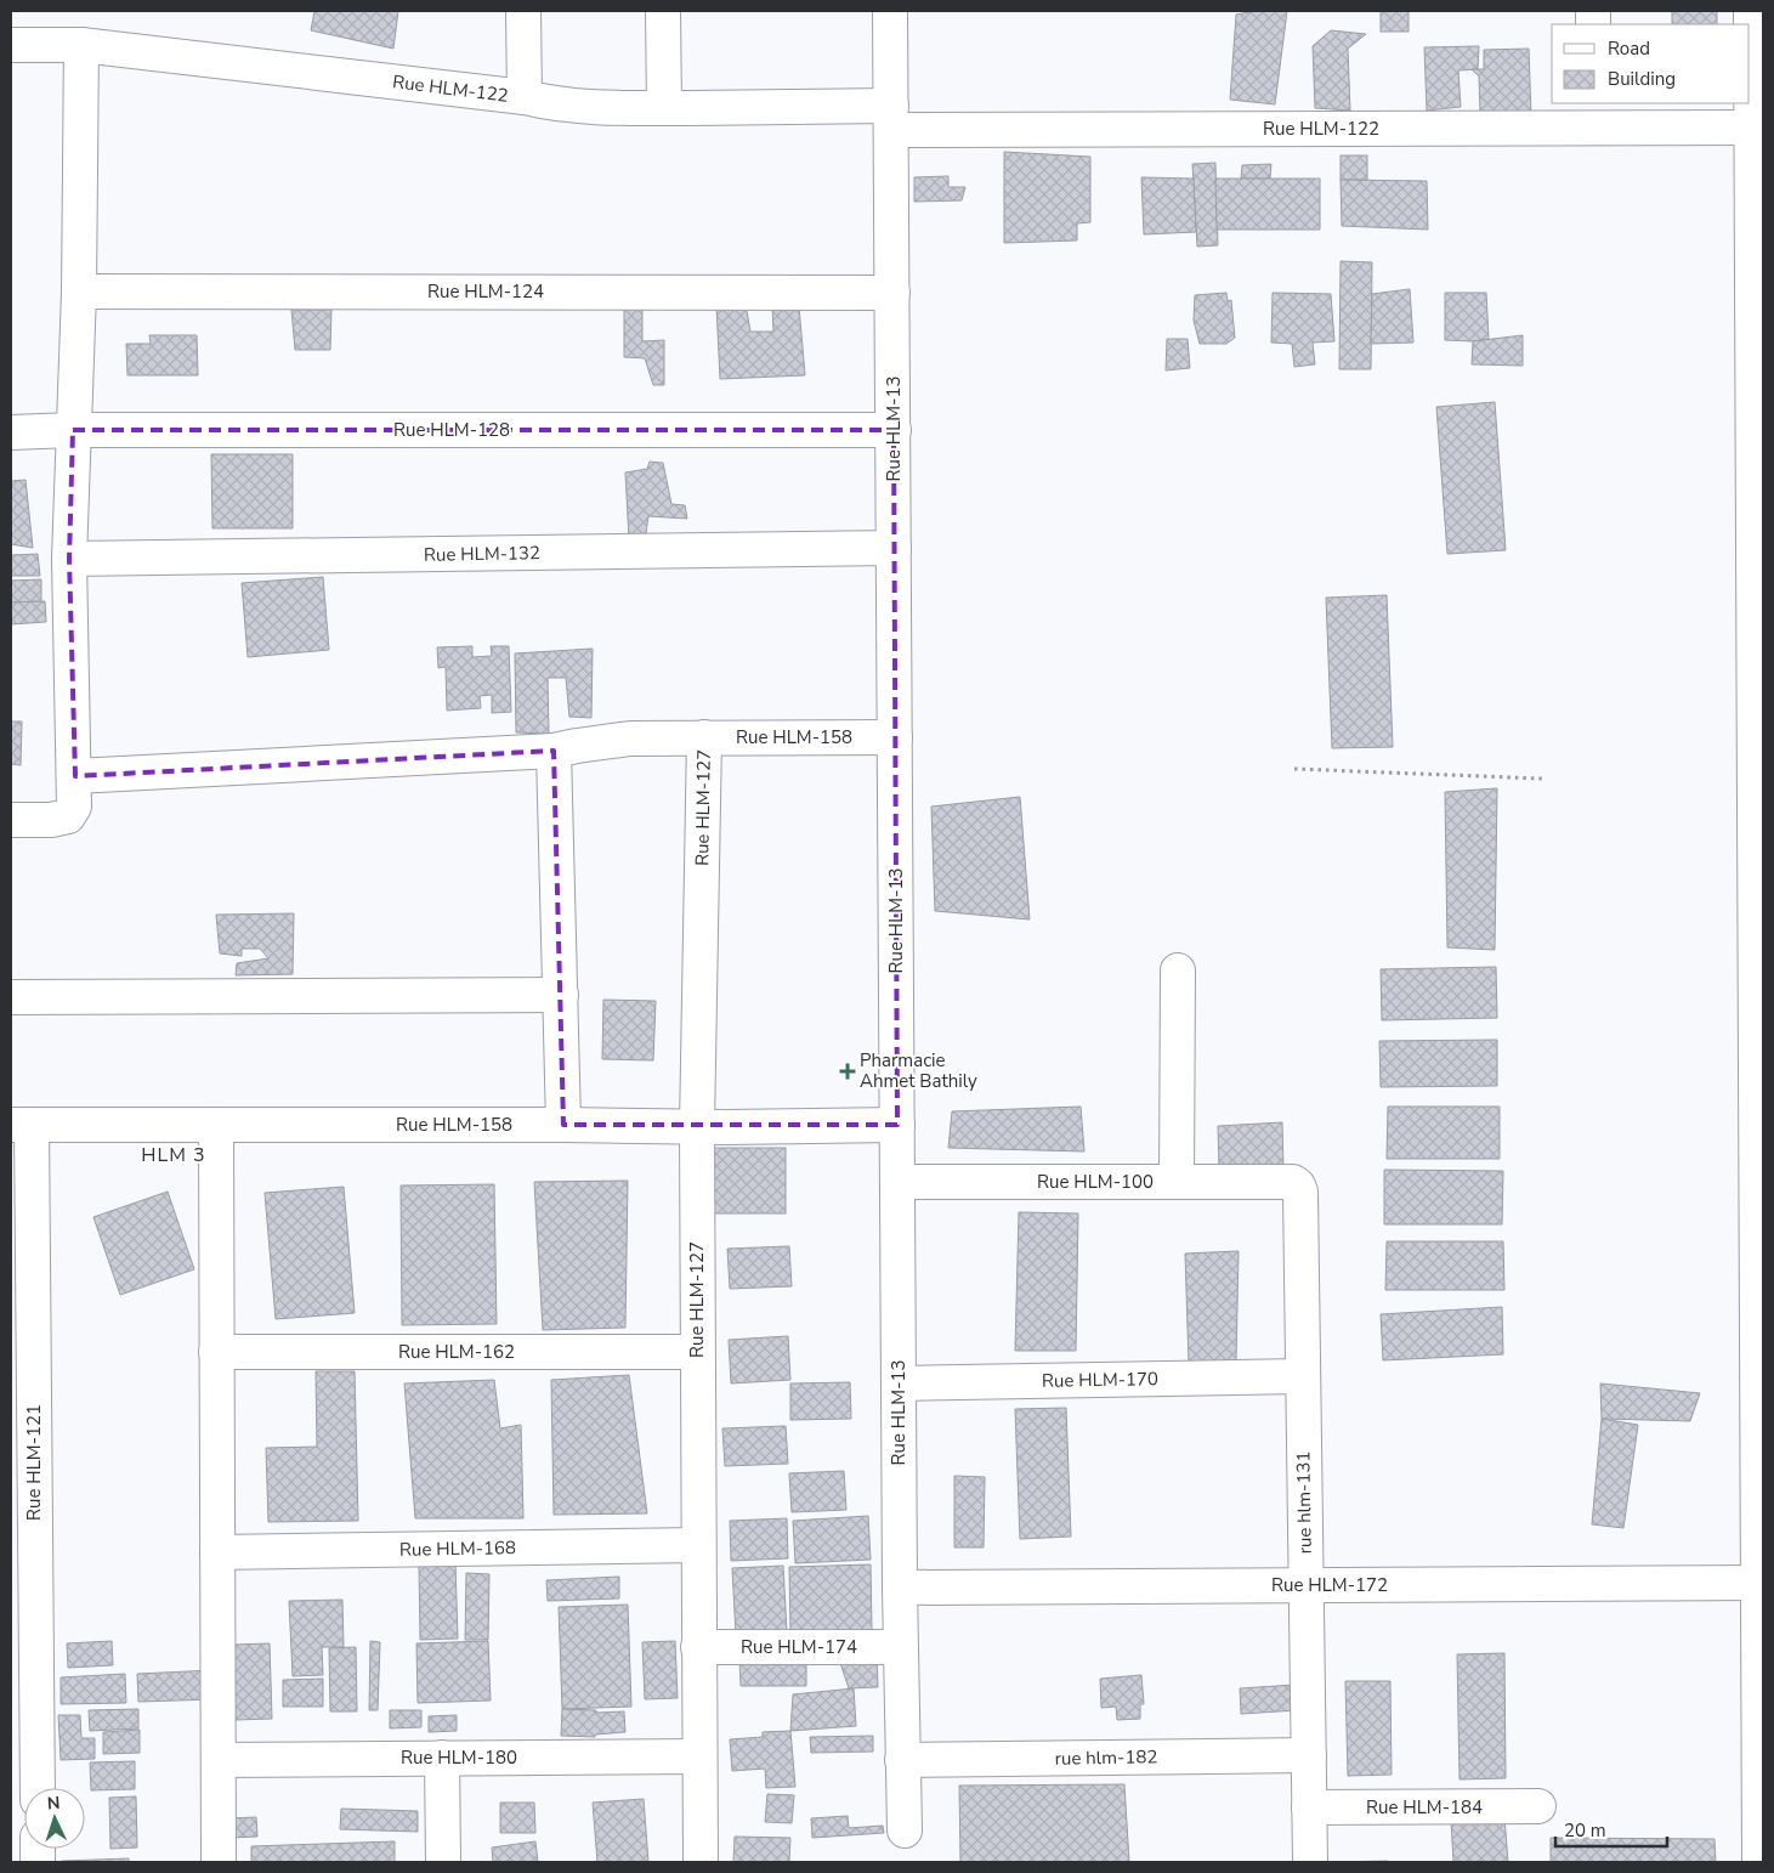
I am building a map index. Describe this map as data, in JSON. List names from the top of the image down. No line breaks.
{"streets":{"street":["Rue HLM-122","Rue HLM-124","Rue HLM-13","Rue HLM-128","Rue HLM-132","Rue HLM-158","Rue HLM-127","Rue HLM-100","Rue HLM-162","Rue HLM-170","Rue HLM-121","rue hlm-131","Rue HLM-168","Rue HLM-172","Rue HLM-174","Rue HLM-180","rue hlm-182","Rue HLM-184"]},"crossings":[["Rue HLM-122","Rue HLM-13"],["Rue HLM-124","Rue HLM-13"],["Rue HLM-13","Rue HLM-128"],["Rue HLM-13","Rue HLM-132"],["Rue HLM-13","Rue HLM-158"],["Rue HLM-13","Rue HLM-100"],["Rue HLM-13","Rue HLM-170"],["Rue HLM-13","Rue HLM-172"],["Rue HLM-13","Rue HLM-174"],["Rue HLM-13","rue hlm-182"],["Rue HLM-158","Rue HLM-127"],["Rue HLM-158","Rue HLM-121"],["Rue HLM-127","Rue HLM-162"],["Rue HLM-127","Rue HLM-168"],["Rue HLM-127","Rue HLM-174"],["Rue HLM-127","Rue HLM-180"],["Rue HLM-100","rue hlm-131"],["Rue HLM-170","rue hlm-131"],["rue hlm-131","Rue HLM-172"],["rue hlm-131","rue hlm-182"],["rue hlm-131","Rue HLM-184"]],"districts":["HLM 3"],"places":{"health":["Pharmacie Ahmet Bathily"]},"legend":["Road","Building"],"scale_bar":"20 m","north":"top"}
